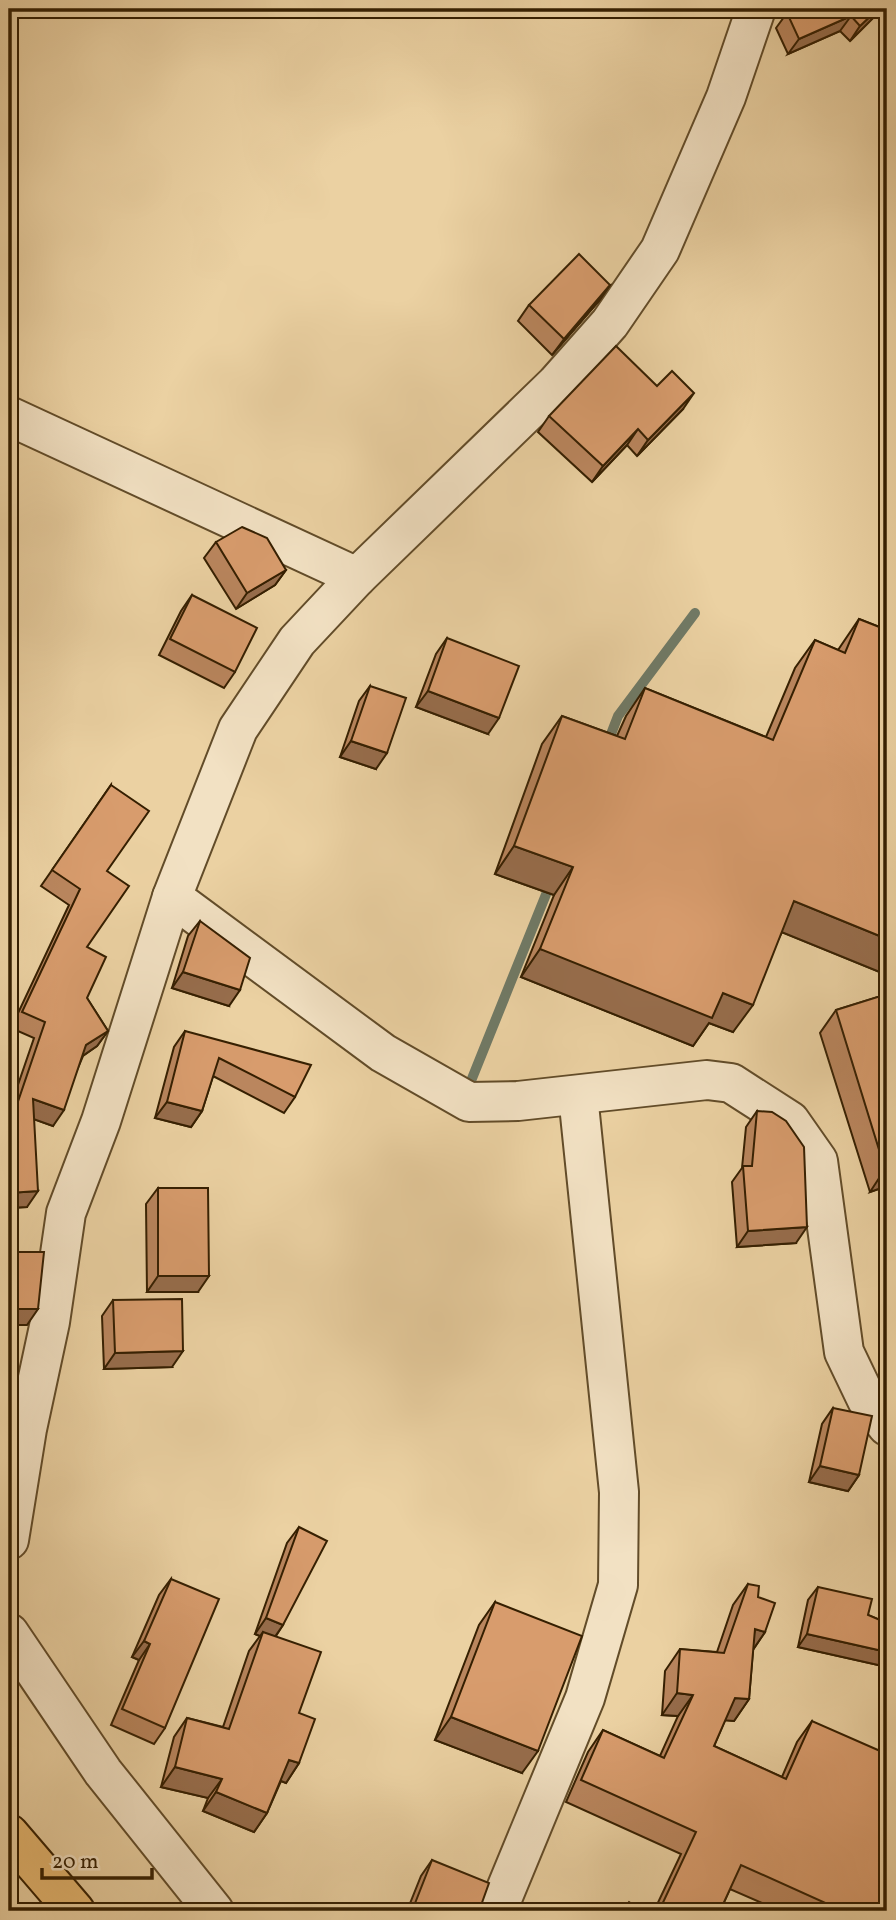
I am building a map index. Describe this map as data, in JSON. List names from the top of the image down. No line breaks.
{"scale_bar":"20 m"}
